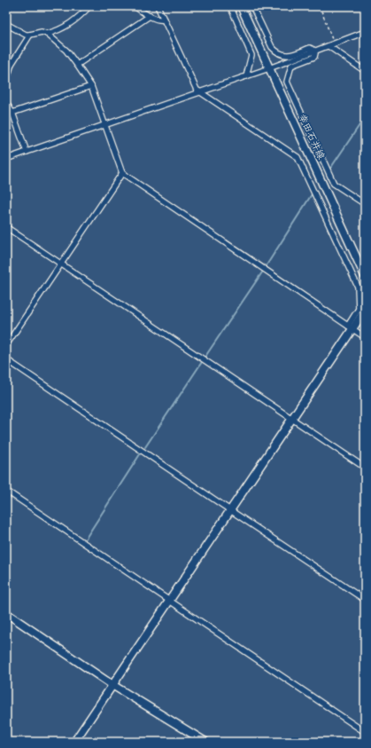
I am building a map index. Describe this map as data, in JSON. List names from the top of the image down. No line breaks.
{"streets":{"street":["幸田石井線"]}}
